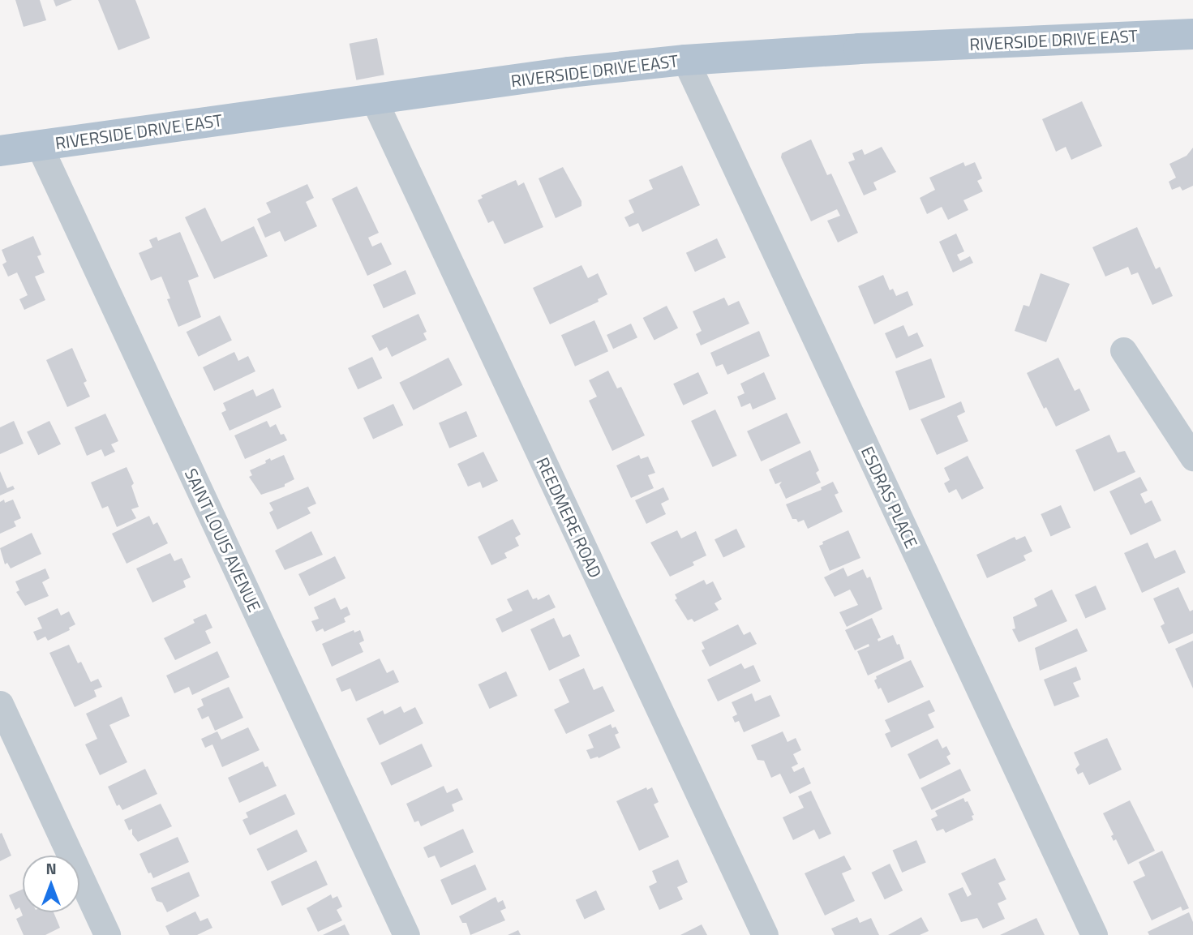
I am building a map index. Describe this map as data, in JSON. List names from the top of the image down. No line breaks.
{"streets":{"main road":["RIVERSIDE DRIVE EAST"],"street":["ESDRAS PLACE","REEDMERE ROAD","SAINT LOUIS AVENUE"]},"crossings":[["RIVERSIDE DRIVE EAST","ESDRAS PLACE"],["RIVERSIDE DRIVE EAST","REEDMERE ROAD"],["RIVERSIDE DRIVE EAST","SAINT LOUIS AVENUE"]],"north":"top"}
